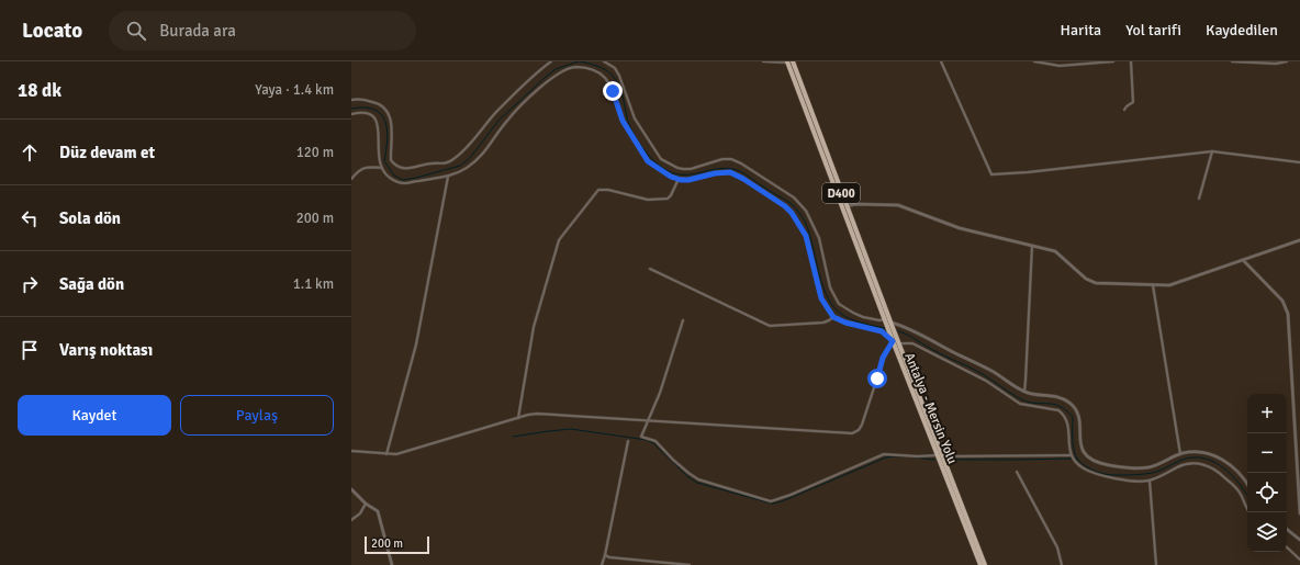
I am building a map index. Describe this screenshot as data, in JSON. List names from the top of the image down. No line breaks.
{"streets":{"highway":["D400","Antalya - Mersin Yolu"]},"scale_bar":"200 m","page":{"header":"Locato","search":"Burada ara","nav":["Harita","Yol tarifi","Kaydedilen"],"heading":["18 dk","Yaya · 1.4 km"],"list":[["Düz devam et","120 m"],["Sola dön","200 m"],["Sağa dön","1.1 km"],"Varış noktası"],"buttons":["Kaydet","Paylaş"],"map_buttons":["+","−"],"scale":"200 m"}}
